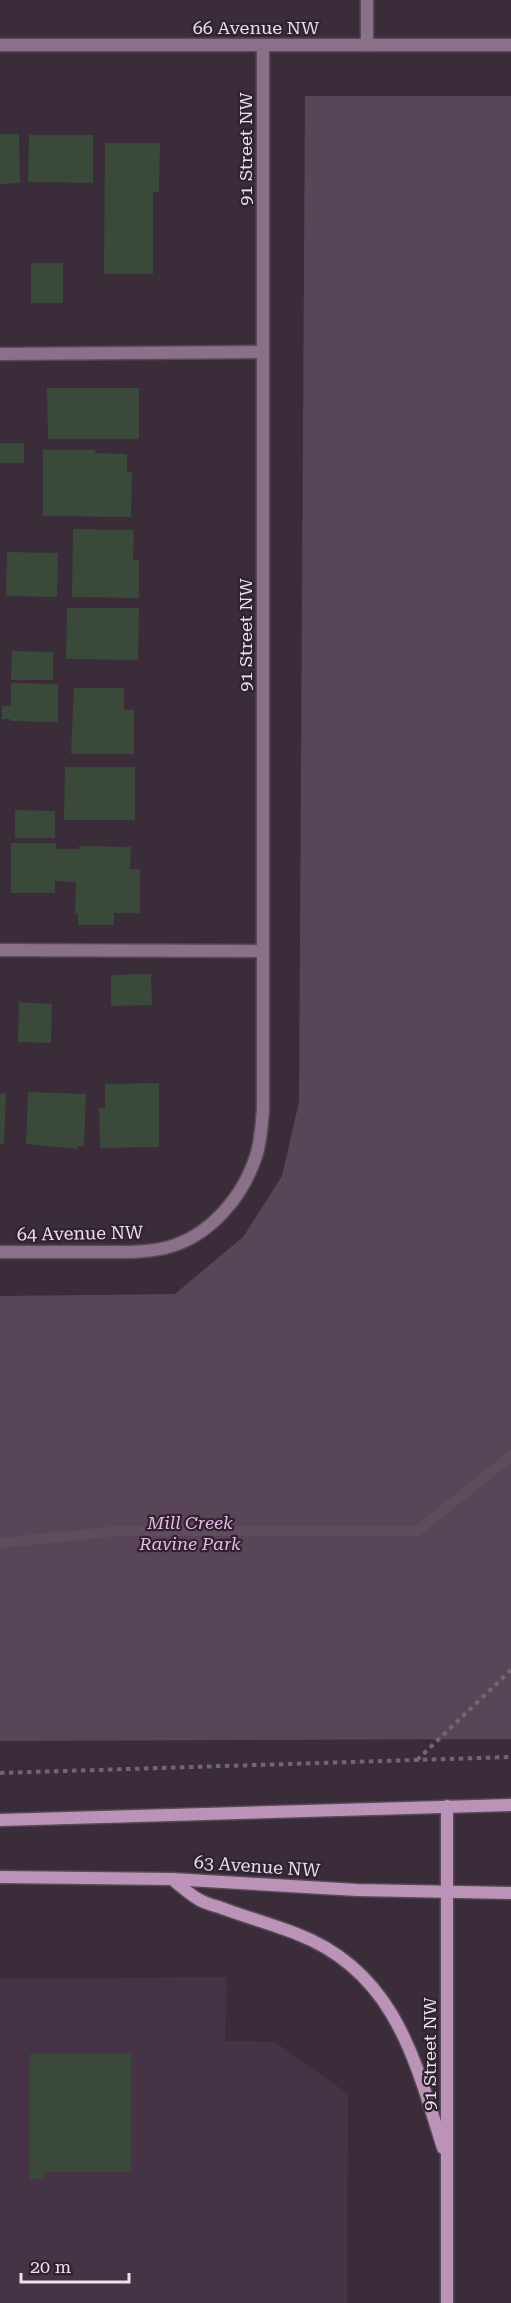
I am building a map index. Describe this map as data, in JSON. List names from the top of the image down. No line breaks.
{"streets":{"main road":["91 Street NW","63 Avenue NW"],"street":["66 Avenue NW","64 Avenue NW"]},"crossings":[["66 Avenue NW","91 Street NW"],["91 Street NW","64 Avenue NW"],["91 Street NW","63 Avenue NW"]],"parks":["Mill Creek Ravine Park"],"scale_bar":"20 m"}
